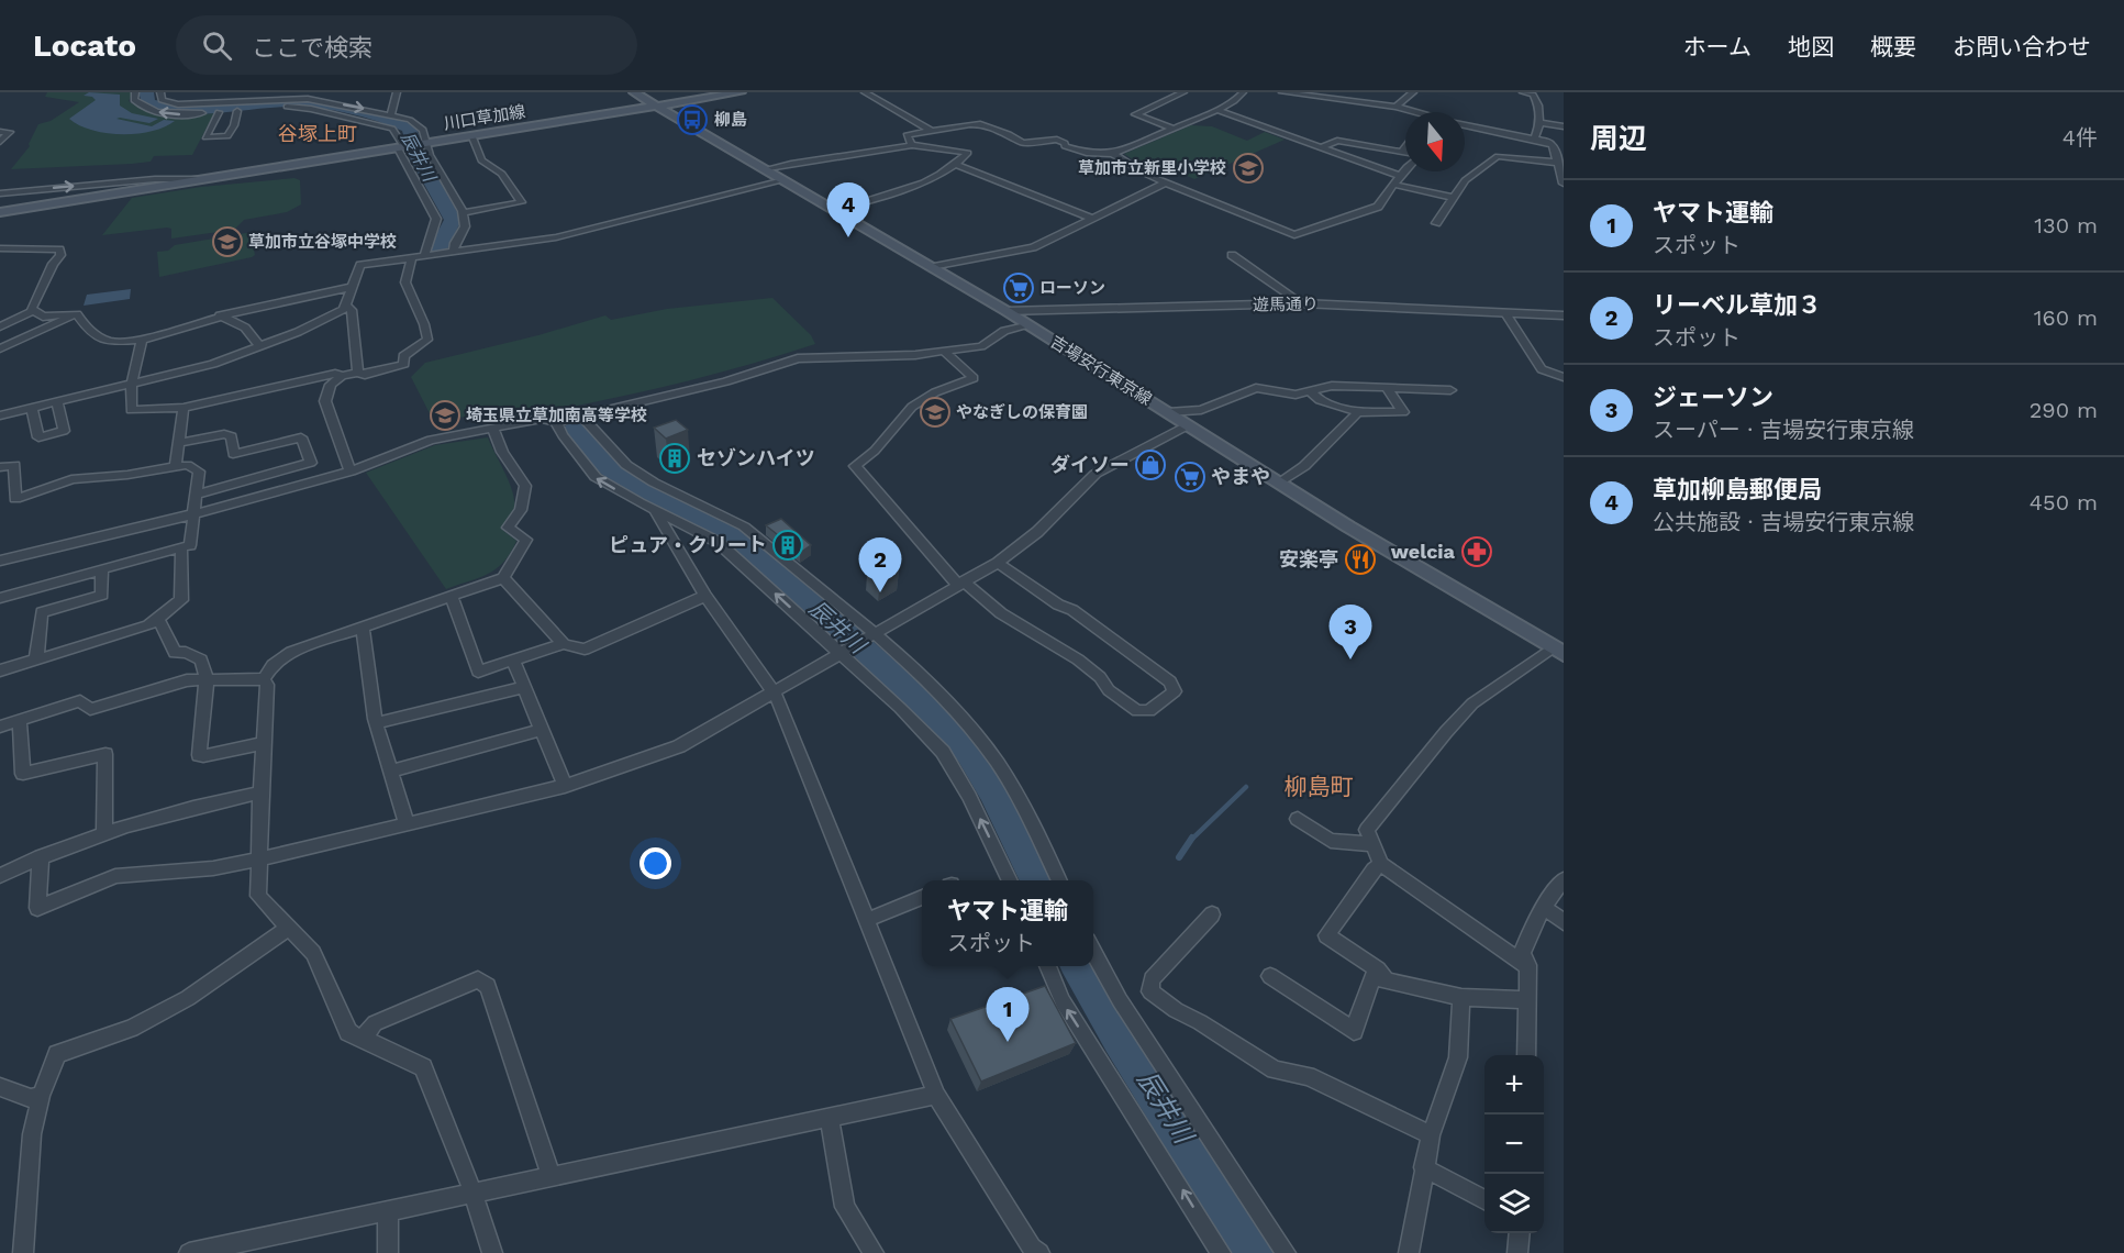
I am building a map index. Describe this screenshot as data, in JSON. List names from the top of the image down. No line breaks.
{"streets":{"main road":["川口草加線","吉場安行東京線"],"street":["遊馬通り"]},"crossings":[["川口草加線","吉場安行東京線"],["遊馬通り","吉場安行東京線"]],"districts":["谷塚上町","柳島町"],"water":["辰井川"],"places":{"bus stop":["柳島"],"school or university":["草加市立新里小学校","草加市立谷塚中学校","やなぎしの保育園","埼玉県立草加南高等学校"],"supermarket":["ローソン","やまや"],"building":["セゾンハイツ","ピュア・クリート"],"shop":["ダイソー"],"pharmacy":["welcia"],"restaurant":["安楽亭"]},"north":"bottom","page":{"header":"Locato","search":"ここで検索","nav":["ホーム","地図","概要","お問い合わせ"],"heading":["周辺","4件"],"list":[{"mark":"1","name":"ヤマト運輸","note":"スポット","value":"130 m"},{"mark":"2","name":"リーベル草加３","note":"スポット","value":"160 m"},{"mark":"3","name":"ジェーソン","note":"スーパー · 吉場安行東京線","value":"290 m"},{"mark":"4","name":"草加柳島郵便局","note":"公共施設 · 吉場安行東京線","value":"450 m"}],"pins":["4","2","3","1"],"popup":["ヤマト運輸","スポット"],"map_buttons":["+","−"]}}
